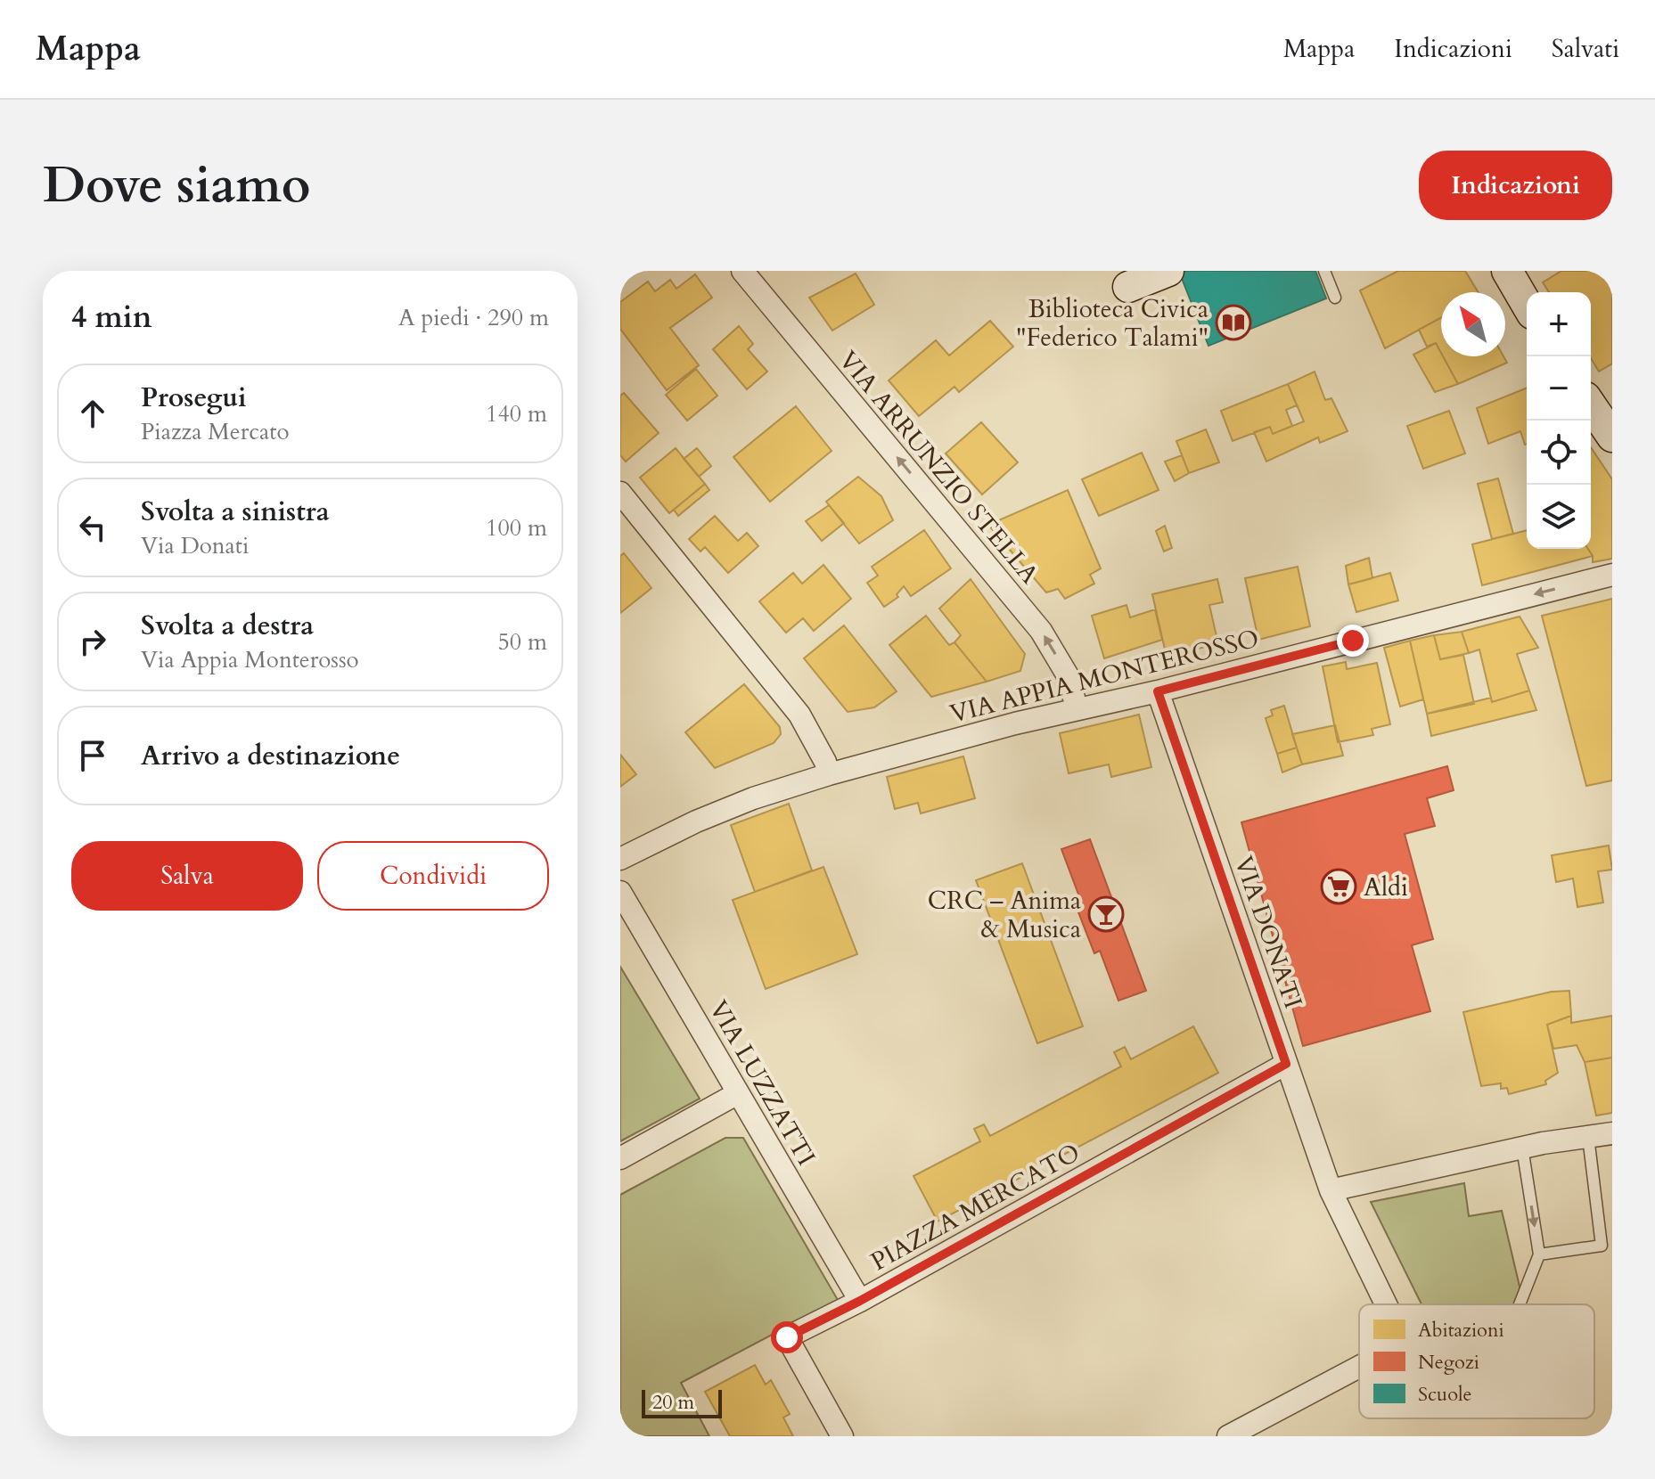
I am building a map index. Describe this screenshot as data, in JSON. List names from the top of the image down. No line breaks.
{"streets":{"street":["VIA ARRUNZIO STELLA","VIA APPIA MONTEROSSO","VIA DONATI","VIA LUZZATTI","PIAZZA MERCATO"]},"crossings":[["VIA ARRUNZIO STELLA","VIA APPIA MONTEROSSO"],["VIA APPIA MONTEROSSO","VIA DONATI"],["VIA DONATI","PIAZZA MERCATO"],["VIA LUZZATTI","PIAZZA MERCATO"]],"one_way":["VIA ARRUNZIO STELLA","VIA APPIA MONTEROSSO"],"places":{"library":["Biblioteca Civica \"Federico Talami\""],"supermarket":["Aldi"],"bar":["CRC – Anima & Musica"]},"legend":["Abitazioni","Negozi","Scuole"],"scale_bar":"20 m","north":"top left","page":{"header":"Mappa","nav":["Mappa","Indicazioni","Salvati"],"buttons":["Indicazioni",["Salva","Condividi"]],"title":"Dove siamo","heading":["4 min","A piedi · 290 m"],"map_buttons":["+","−"],"list":[["Prosegui","Piazza Mercato","140 m"],["Svolta a sinistra","Via Donati","100 m"],["Svolta a destra","Via Appia Monterosso","50 m"],"Arrivo a destinazione"],"scale":"20 m"}}
